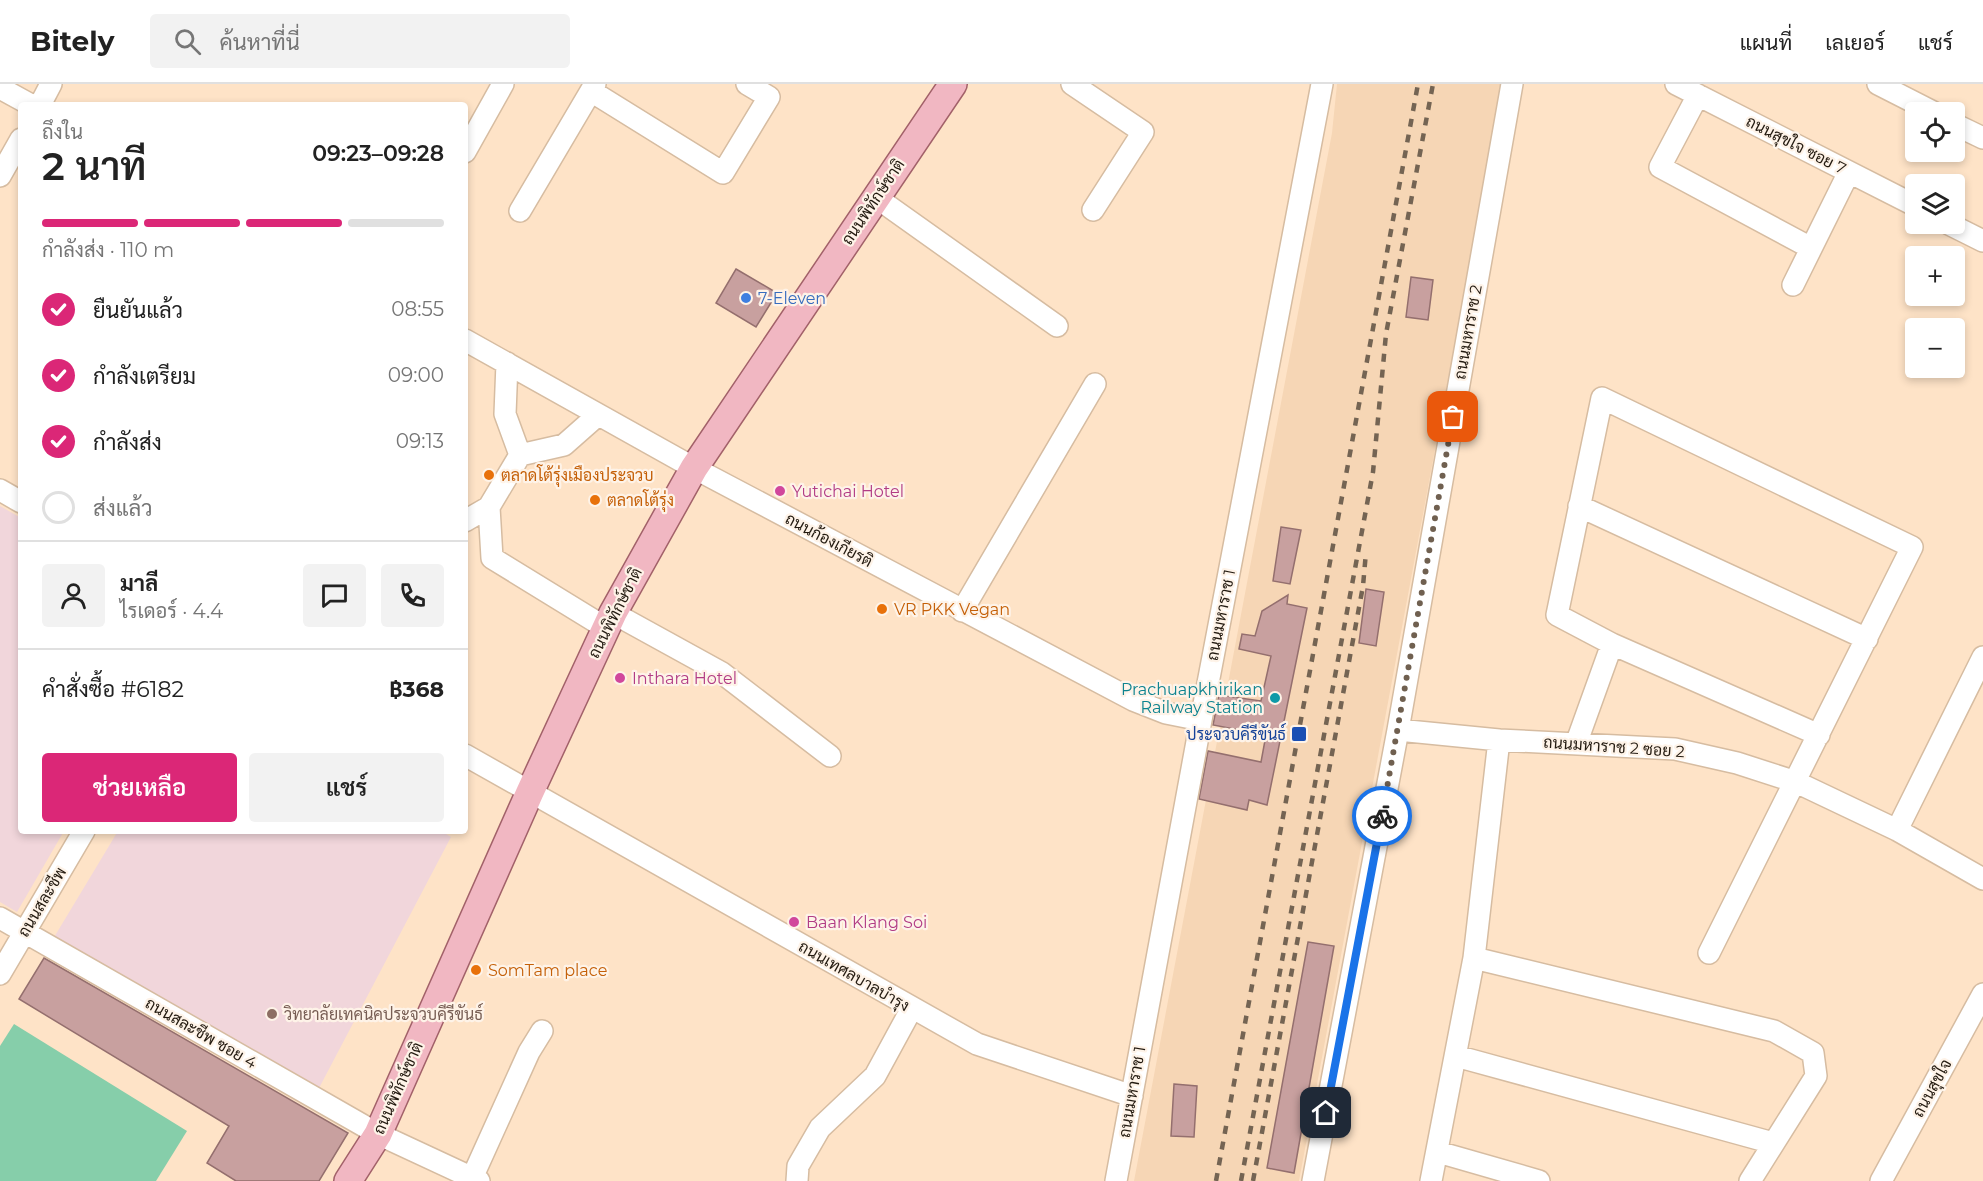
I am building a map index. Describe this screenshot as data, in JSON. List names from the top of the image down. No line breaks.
{"streets":{"main road":["ถนนพิทักษ์ชาติ"],"street":["ถนนสุขใจ ซอย 7","ถนนมหาราช 2","ถนนก้องเกียรติ","ถนนมหาราช 1","ถนนมหาราช 2 ซอย 2","ถนนสละชีพ","ถนนเทศลบาลบำรุง","ถนนสละชีพ ซอย 4","ถนนสุขใจ"]},"crossings":[["ถนนพิทักษ์ชาติ","ถนนก้องเกียรติ"],["ถนนพิทักษ์ชาติ","ถนนเทศลบาลบำรุง"],["ถนนพิทักษ์ชาติ","ถนนสละชีพ ซอย 4"],["ถนนมหาราช 2","ถนนมหาราช 2 ซอย 2"],["ถนนก้องเกียรติ","ถนนมหาราช 1"],["ถนนมหาราช 1","ถนนเทศลบาลบำรุง"],["ถนนสละชีพ","ถนนสละชีพ ซอย 4"]],"places":{"other":["7-Eleven","ตลาดโต้รุ่งเมืองประจวบ","Yutichai Hotel","ตลาดโต้รุ่ง","VR PKK Vegan","Inthara Hotel","Prachuapkhirikan Railway Station","Baan Klang Soi","SomTam place","วิทยาลัยเทคนิคประจวบคีรีขันธ์"],"transit":["ประจวบคีรีขันธ์"]},"page":{"header":"Bitely","search":"ค้นหาที่นี่","nav":["แผนที่","เลเยอร์","แชร์"],"map_buttons":["+","−"],"heading":["2 นาที","ถึงใน","09:23–09:28"],"panel":["มาลี","ไรเดอร์ · 4.4","คำสั่งซื้อ #6182","฿368"],"bar":"กำลังส่ง · 110 m","list":[["ยืนยันแล้ว","08:55"],["กำลังเตรียม","09:00"],["กำลังส่ง","09:13"],"ส่งแล้ว"],"buttons":["ช่วยเหลือ","แชร์"]}}
